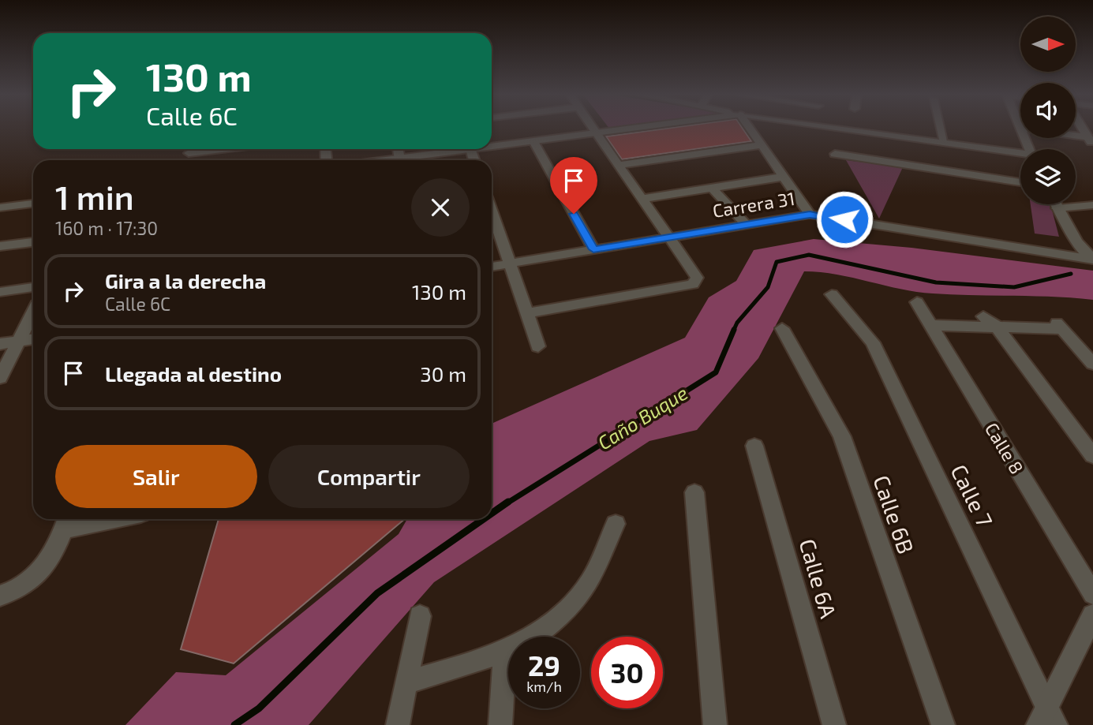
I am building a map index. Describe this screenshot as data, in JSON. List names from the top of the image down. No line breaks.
{"streets":{"street":["Carrera 31","Calle 8","Calle 7","Calle 6B","Calle 6A"]},"water":["Caño Buque"],"north":"right","page":{"turn":["130 m","Calle 6C"],"heading":["1 min","160 m · 17:30"],"list":[{"name":"Gira a la derecha","note":"Calle 6C","value":"130 m"},{"name":"Llegada al destino","value":"30 m"}],"buttons":["Salir","Compartir"],"speed":"29 km/h","limit":"30"}}
